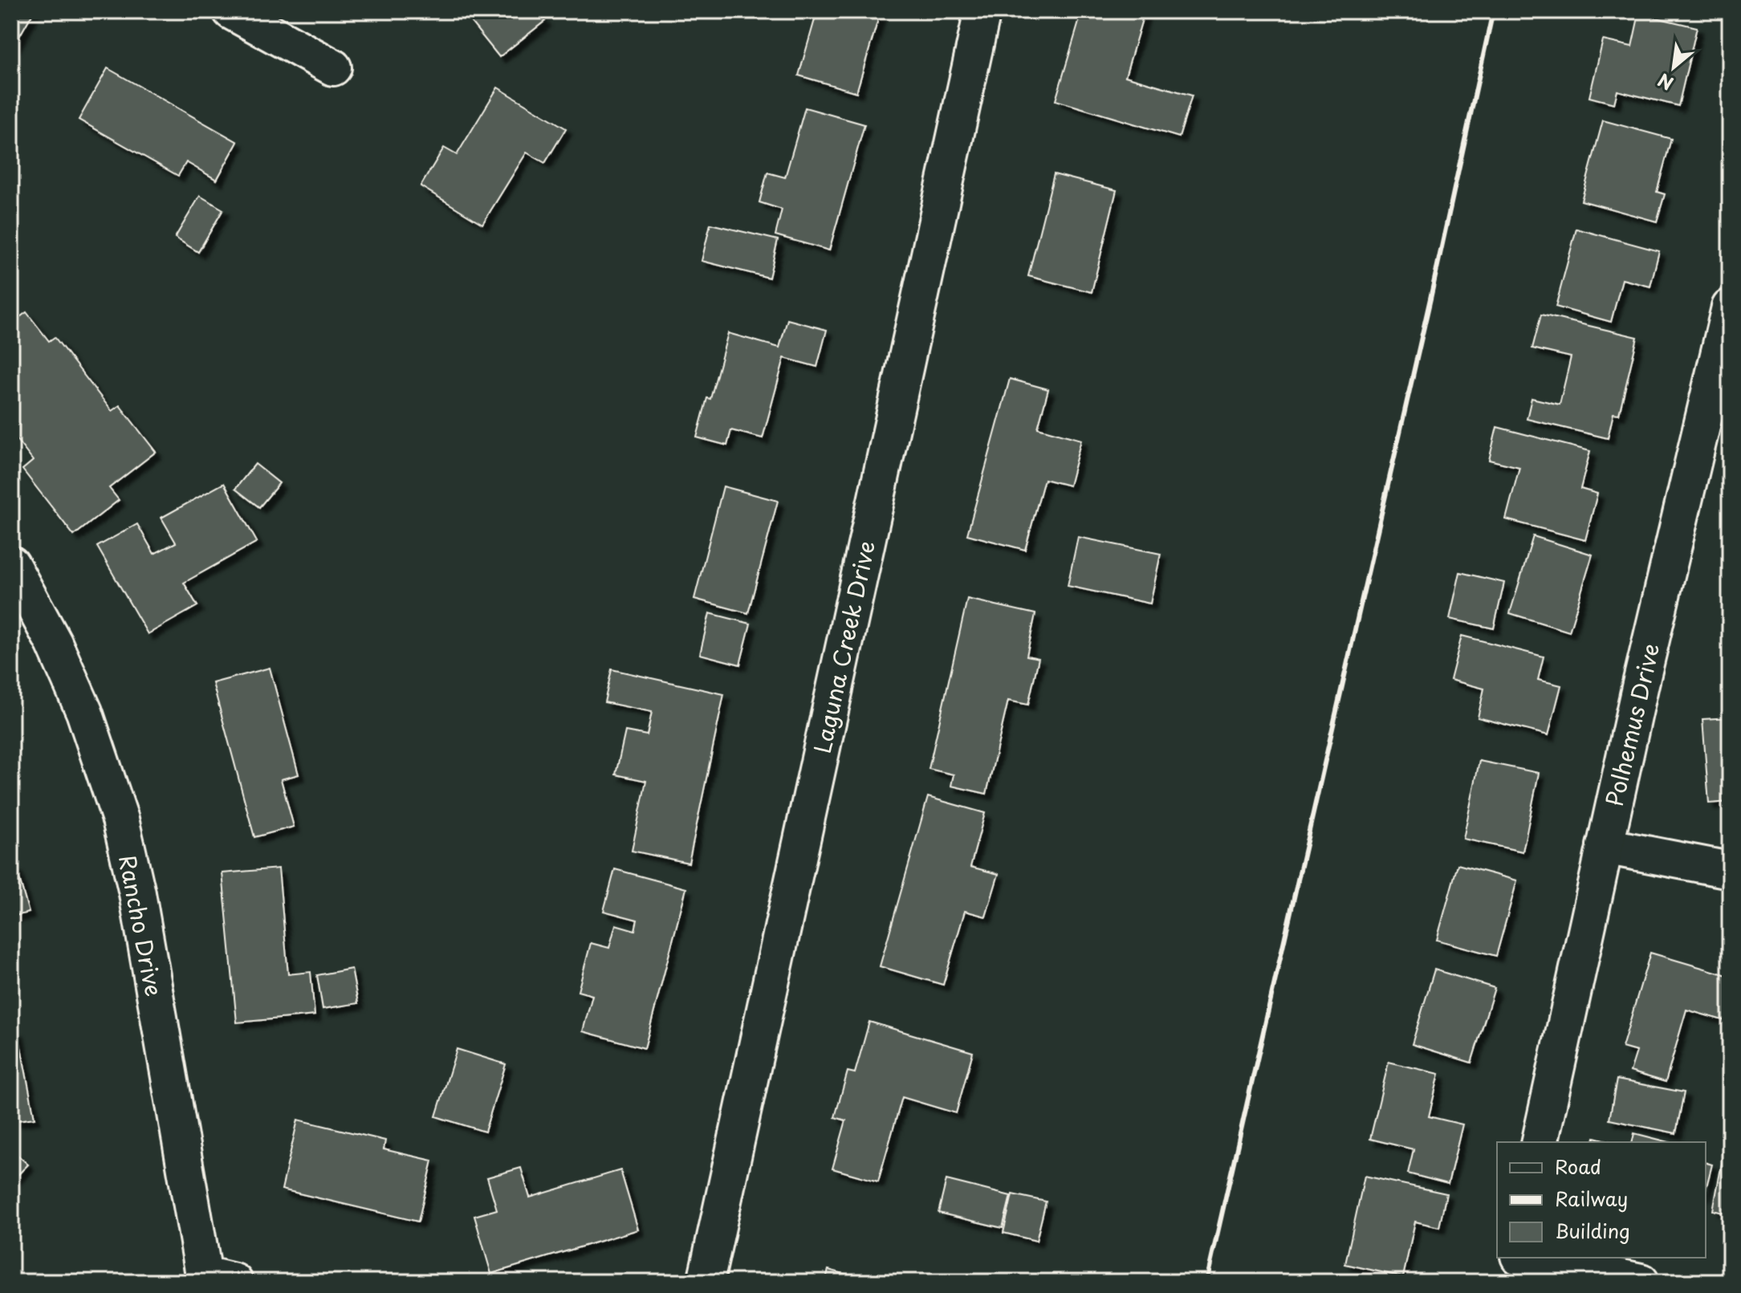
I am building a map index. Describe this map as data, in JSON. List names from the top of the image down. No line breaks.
{"streets":{"street":["Laguna Creek Drive","Polhemus Drive","Rancho Drive"]},"legend":["Road","Railway","Building"],"north":"bottom left"}
